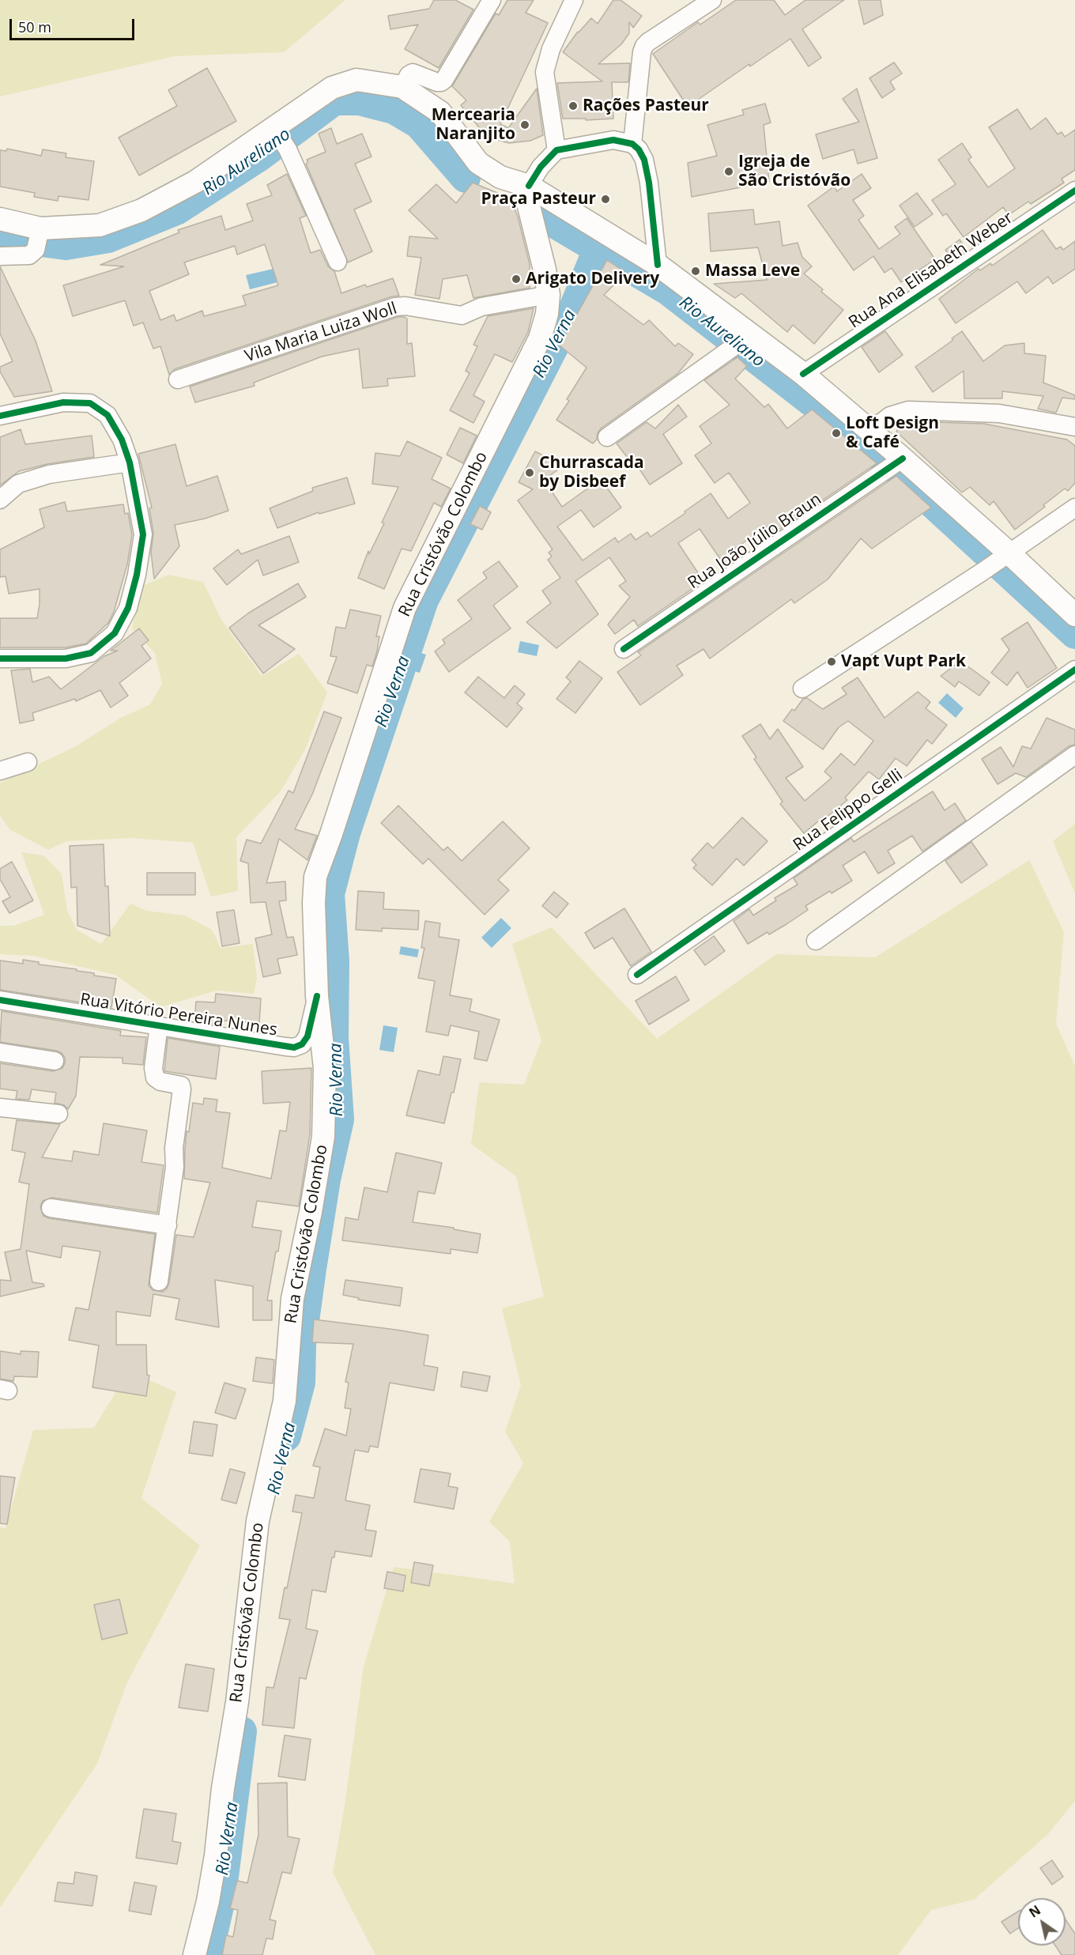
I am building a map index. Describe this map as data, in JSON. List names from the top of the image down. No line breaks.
{"streets":{"main road":["Rua Cristóvão Colombo"],"street":["Rua Ana Elisabeth Weber","Vila Maria Luiza Woll","Rua João Júlio Braun","Rua Felippo Gelli","Rua Vitório Pereira Nunes"]},"crossings":[["Vila Maria Luiza Woll","Rua Cristóvão Colombo"],["Rua Cristóvão Colombo","Rua Vitório Pereira Nunes"]],"water":["Rio Aureliano","Rio Verna"],"places":["Rações Pasteur","Mercearia Naranjito","Igreja de São Cristóvão","Praça Pasteur","Massa Leve","Arigato Delivery","Loft Design & Café","Churrascada by Disbeef","Vapt Vupt Park"],"scale_bar":"50 m","north":"top left"}
